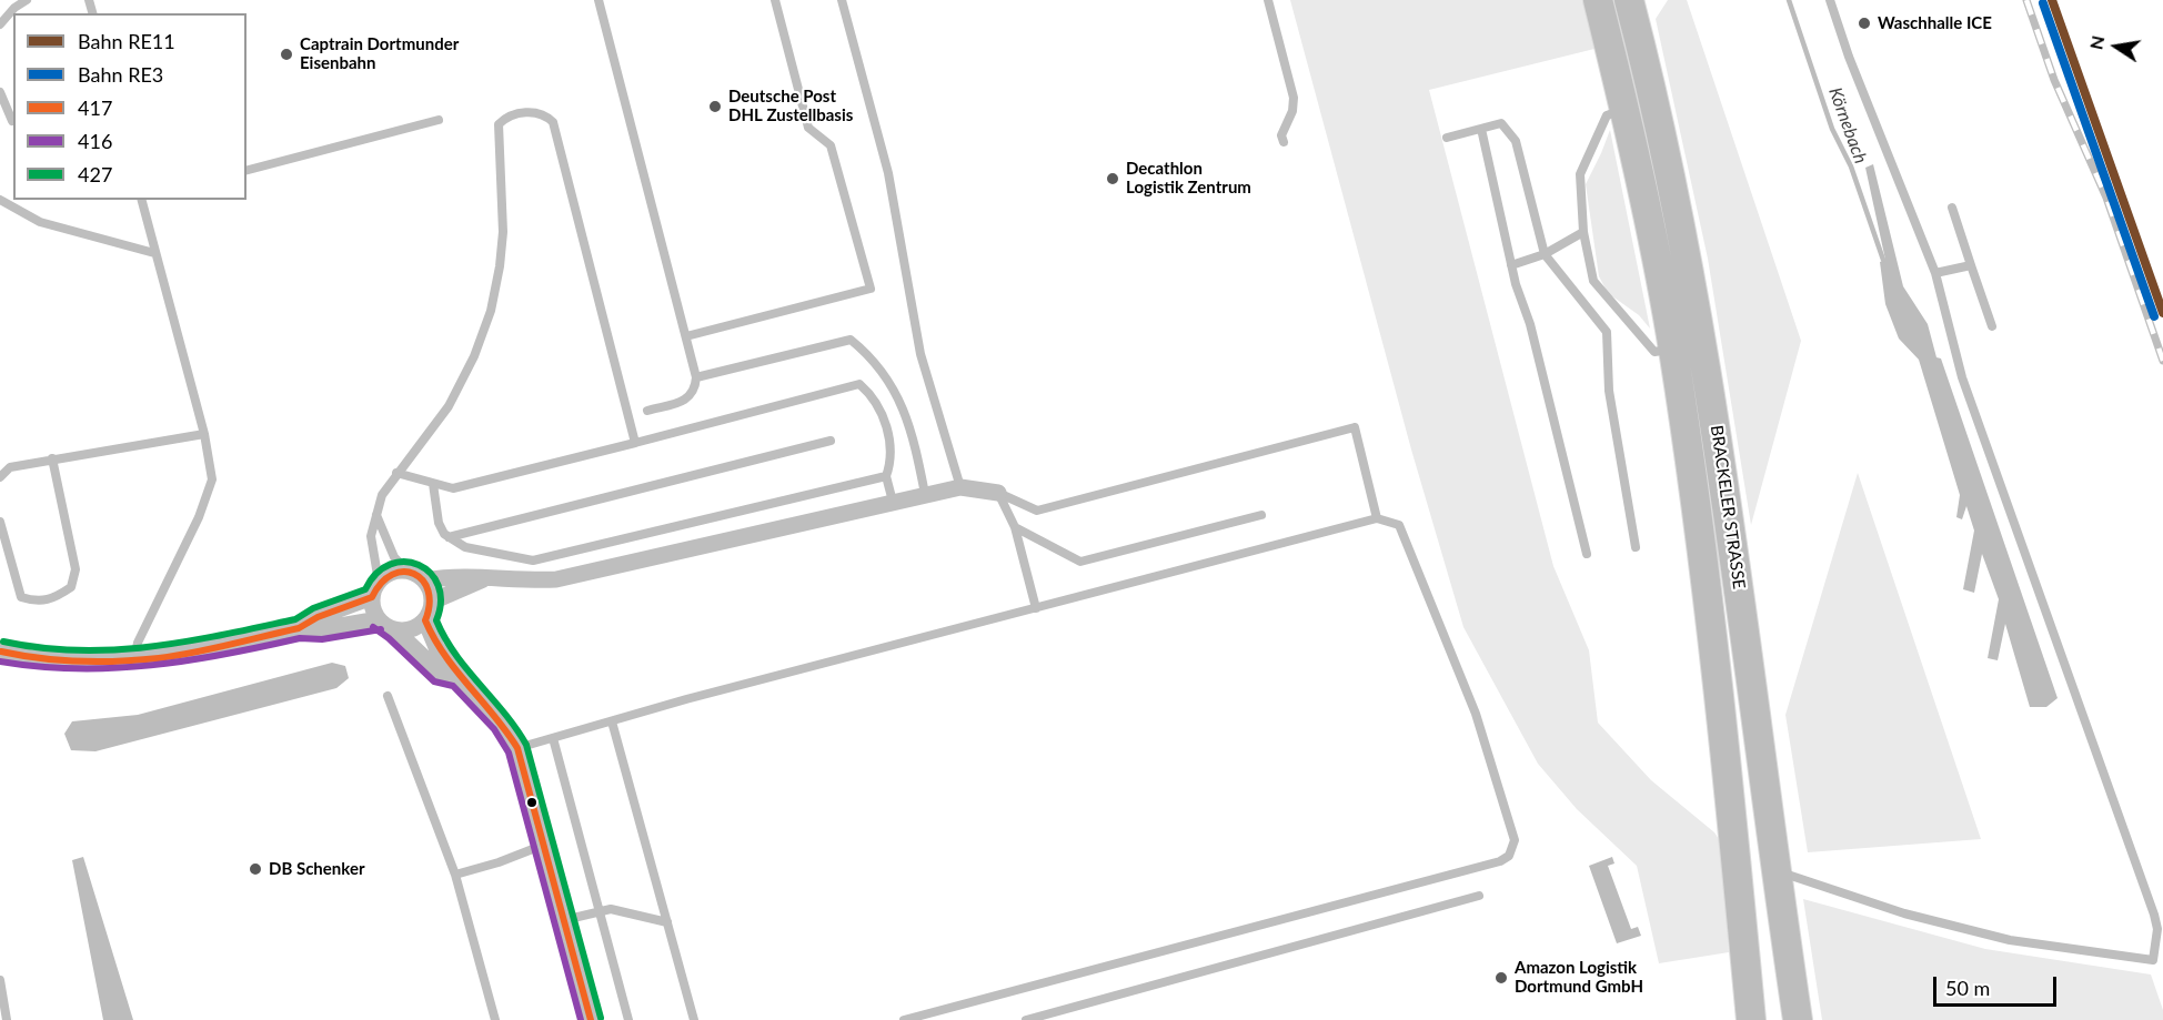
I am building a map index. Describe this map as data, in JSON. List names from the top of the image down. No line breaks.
{"streets":{"highway":["BRACKELER STRASSE"]},"water":["Körnebach"],"places":["Waschhalle ICE","Captrain Dortmunder Eisenbahn","Deutsche Post DHL Zustellbasis","Decathlon Logistik Zentrum","DB Schenker","Amazon Logistik Dortmund GmbH"],"lines":["rail line RE11","rail line RE3","transit line 427","transit line 417","transit line 416"],"legend":["Bahn RE11","Bahn RE3","417","416","427"],"scale_bar":"50 m","north":"left"}
